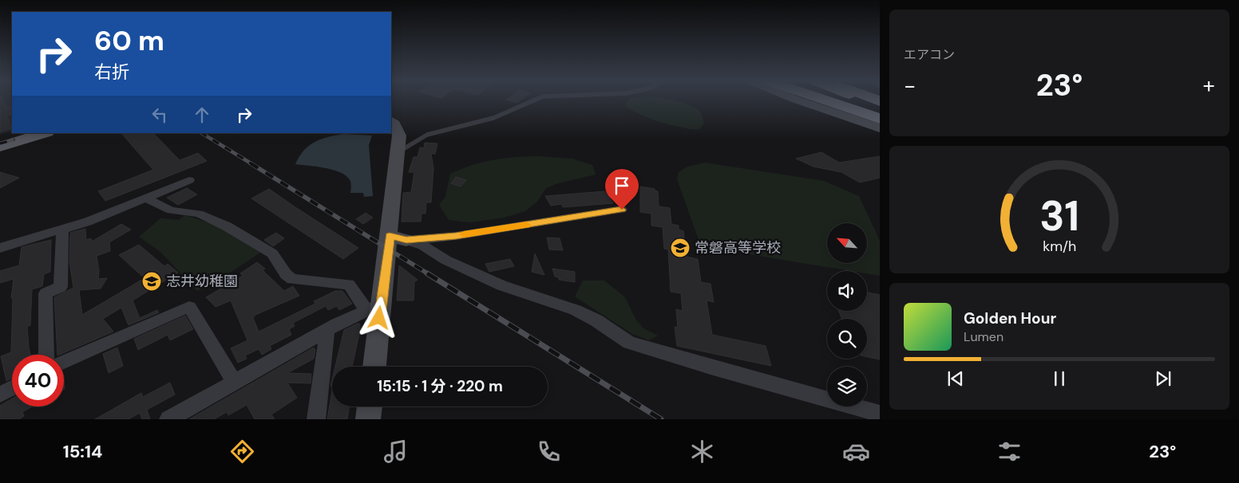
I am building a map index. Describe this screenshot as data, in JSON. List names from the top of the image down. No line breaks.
{"places":{"school or university":["常磐高等学校","志井幼稚園"]},"north":"top left","page":{"tile":"エアコン","turn":["60 m","右折"],"heat":["−","23°","+"],"song":["Golden Hour","Lumen"],"limit":"40","trip":"15:15 · 1 分 · 220 m","tabs":["15:14","23°"],"gauge":["31","km/h"]}}
